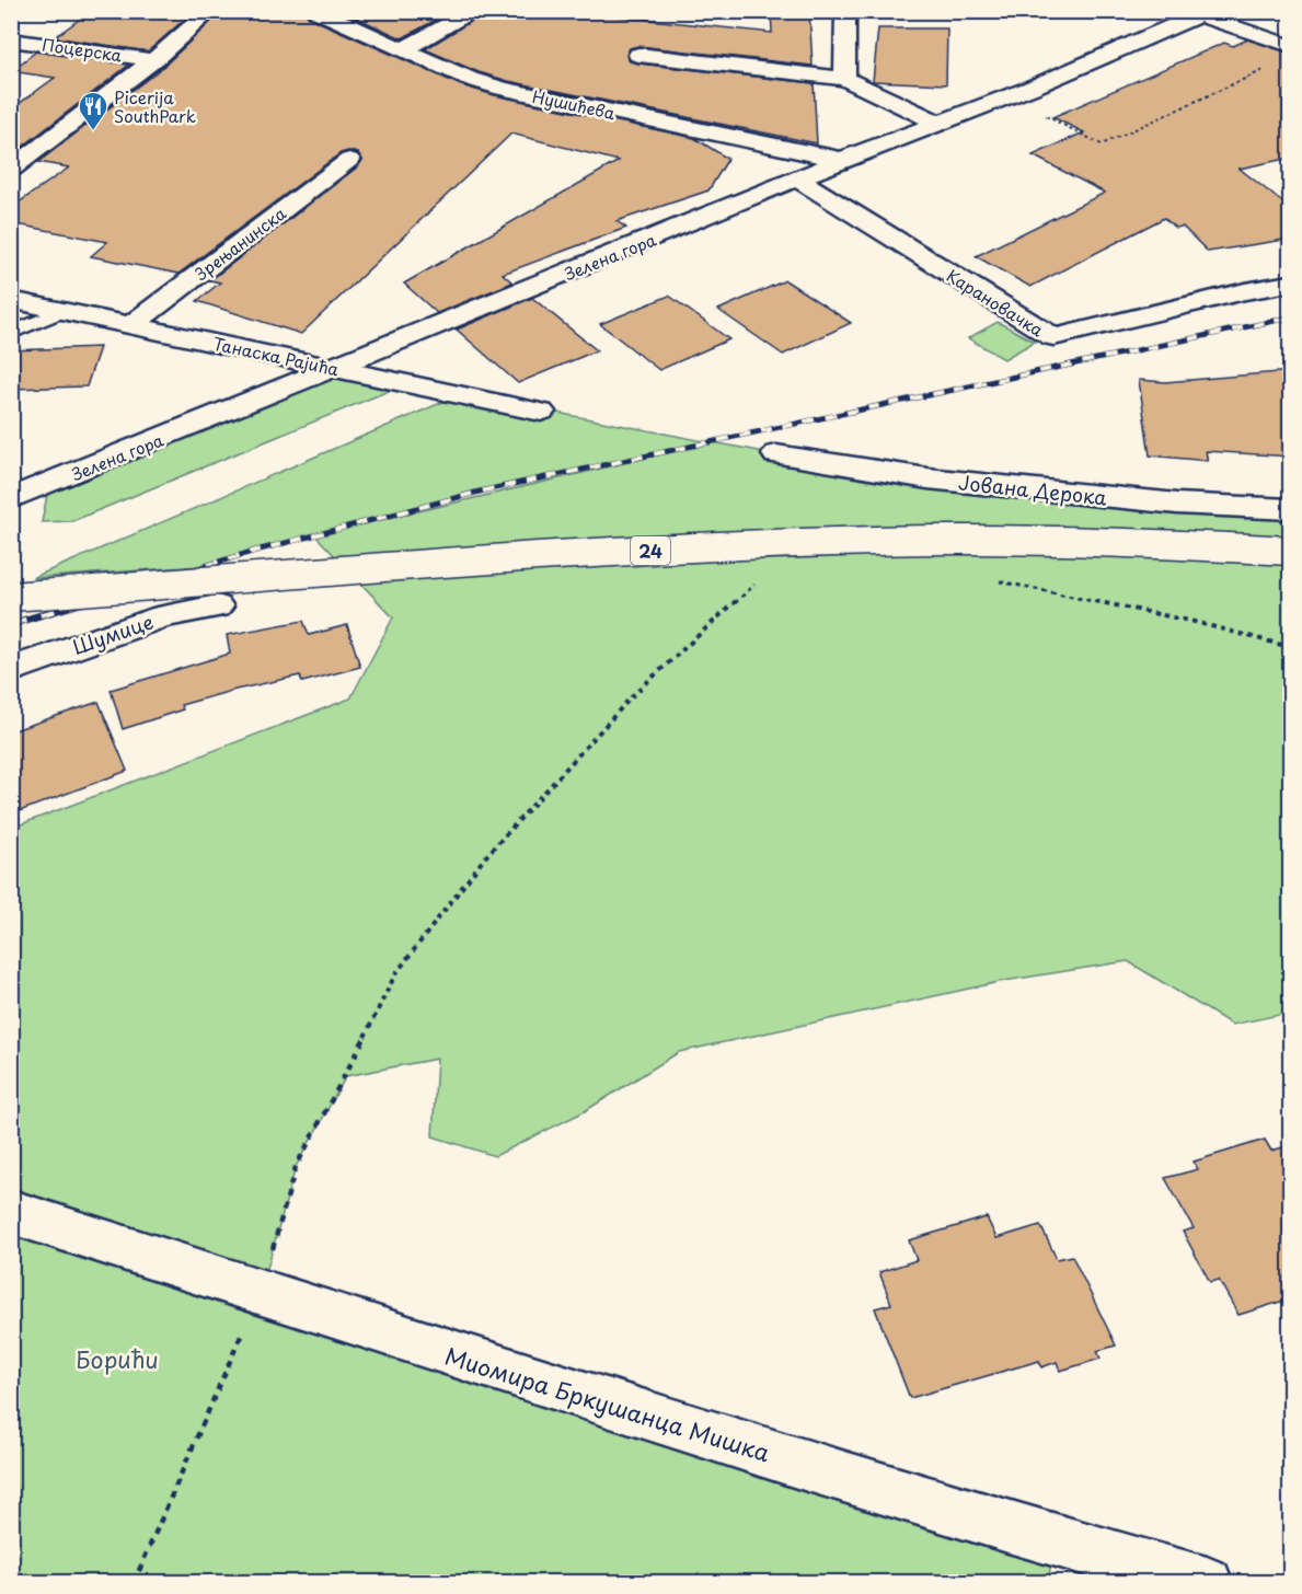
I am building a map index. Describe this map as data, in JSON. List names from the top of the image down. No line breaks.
{"streets":{"street":["Поцерска","Нушићева","Зрењанинска","Зелена гора","Карановачка","Танаска Рајића","Јована Дерока","24","Шумице","Миомира Бркушанца Мишка"]},"crossings":[["Нушићева","Зелена гора"],["Зрењанинска","Танаска Рајића"],["Зелена гора","Карановачка"],["Зелена гора","Танаска Рајића"]],"parks":["Борићи"],"places":{"restaurant":["Picerija SouthPark"]}}
